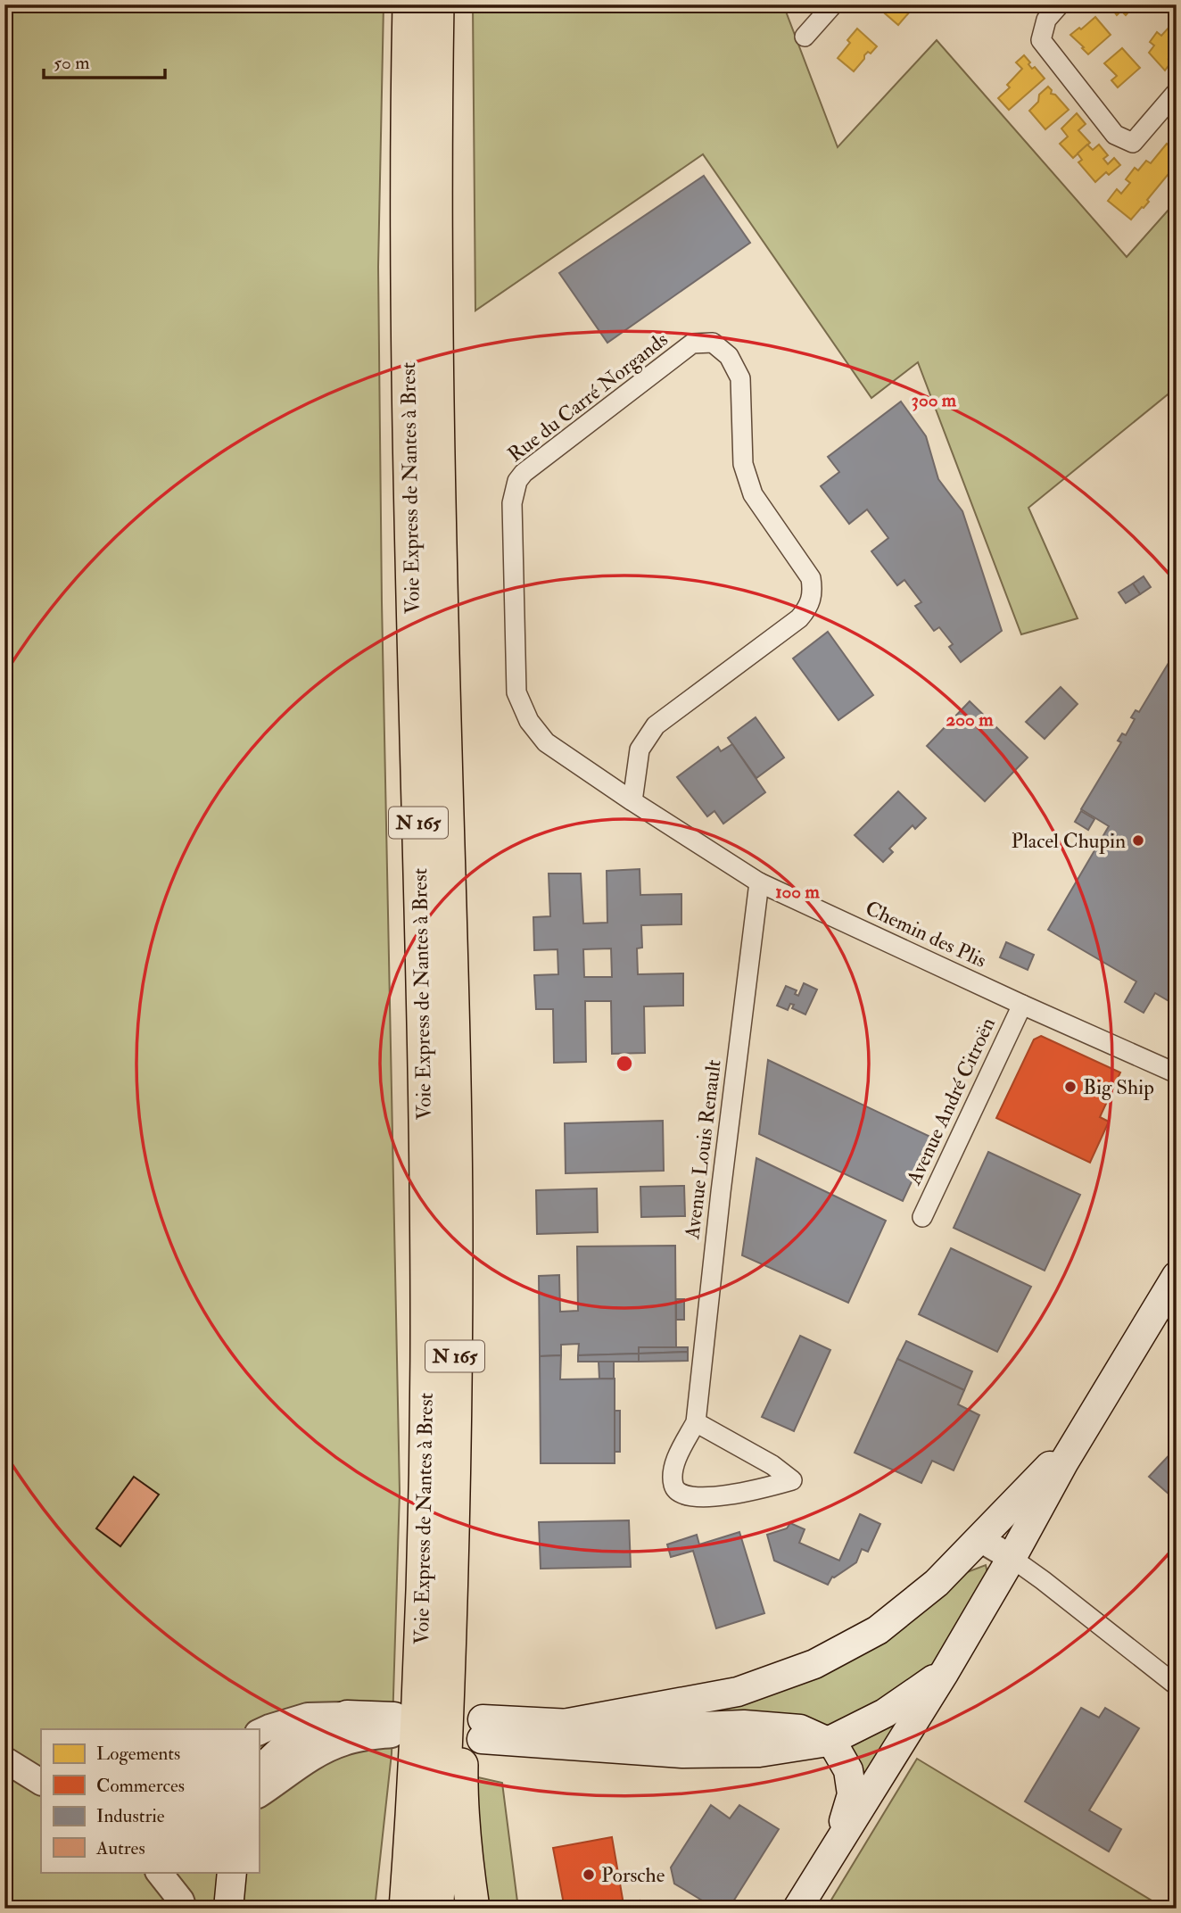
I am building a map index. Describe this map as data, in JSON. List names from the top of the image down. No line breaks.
{"streets":{"highway":["Voie Express de Nantes à Brest","N 165"],"street":["Rue du Carré Norgands","Chemin des Plis","Avenue André Citroën","Avenue Louis Renault"]},"crossings":[["Rue du Carré Norgands","Chemin des Plis"],["Voie Express de Nantes à Brest","N 165"],["Chemin des Plis","Avenue André Citroën"],["Chemin des Plis","Avenue Louis Renault"]],"places":["Placel Chupin","Big Ship","Porsche"],"legend":["Logements","Commerces","Industrie","Autres"],"scale_bar":"50 m","rings":["300 m","200 m","100 m"]}
